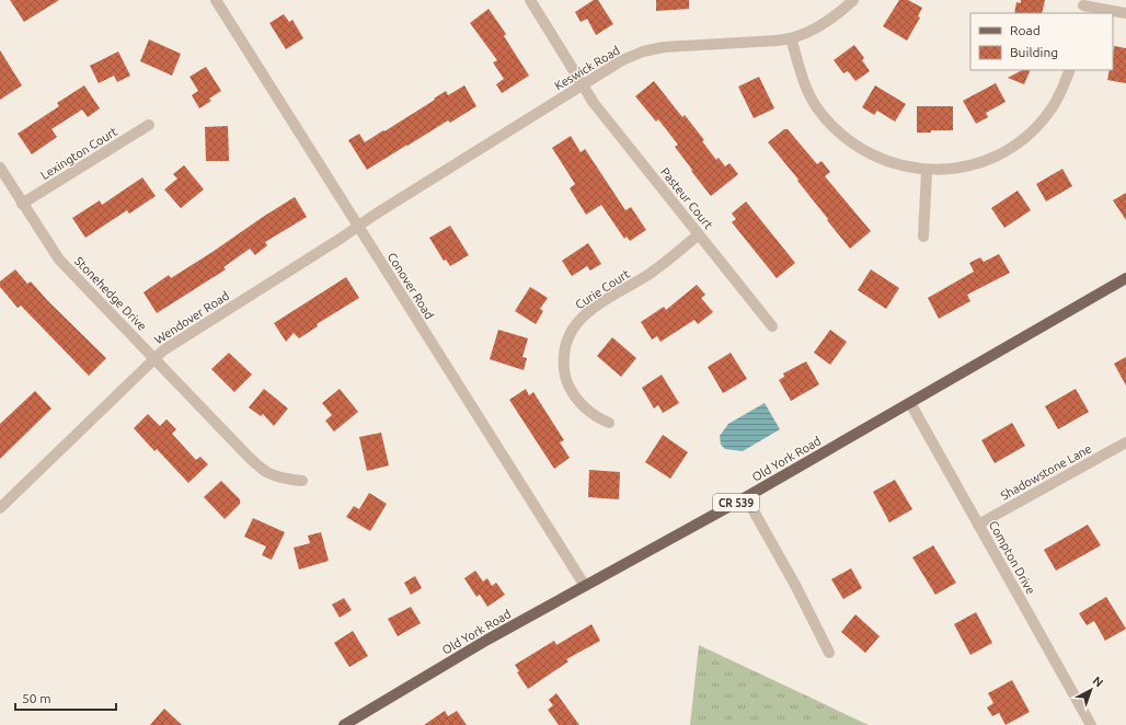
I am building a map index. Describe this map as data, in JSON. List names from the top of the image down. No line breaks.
{"streets":{"main road":["Old York Road","CR 539"],"street":["Keswick Road","Lexington Court","Pasteur Court","Conover Road","Curie Court","Stonehedge Drive","Wendover Road","Shadowstone Lane","Compton Drive"]},"crossings":[["Keswick Road","Pasteur Court"],["Keswick Road","Conover Road"],["Keswick Road","Wendover Road"],["Lexington Court","Stonehedge Drive"],["Pasteur Court","Curie Court"],["Conover Road","Wendover Road"],["Conover Road","Old York Road"],["Stonehedge Drive","Wendover Road"],["Old York Road","Compton Drive"],["Shadowstone Lane","Compton Drive"]],"legend":["Road","Building"],"scale_bar":"50 m","north":"top right"}
